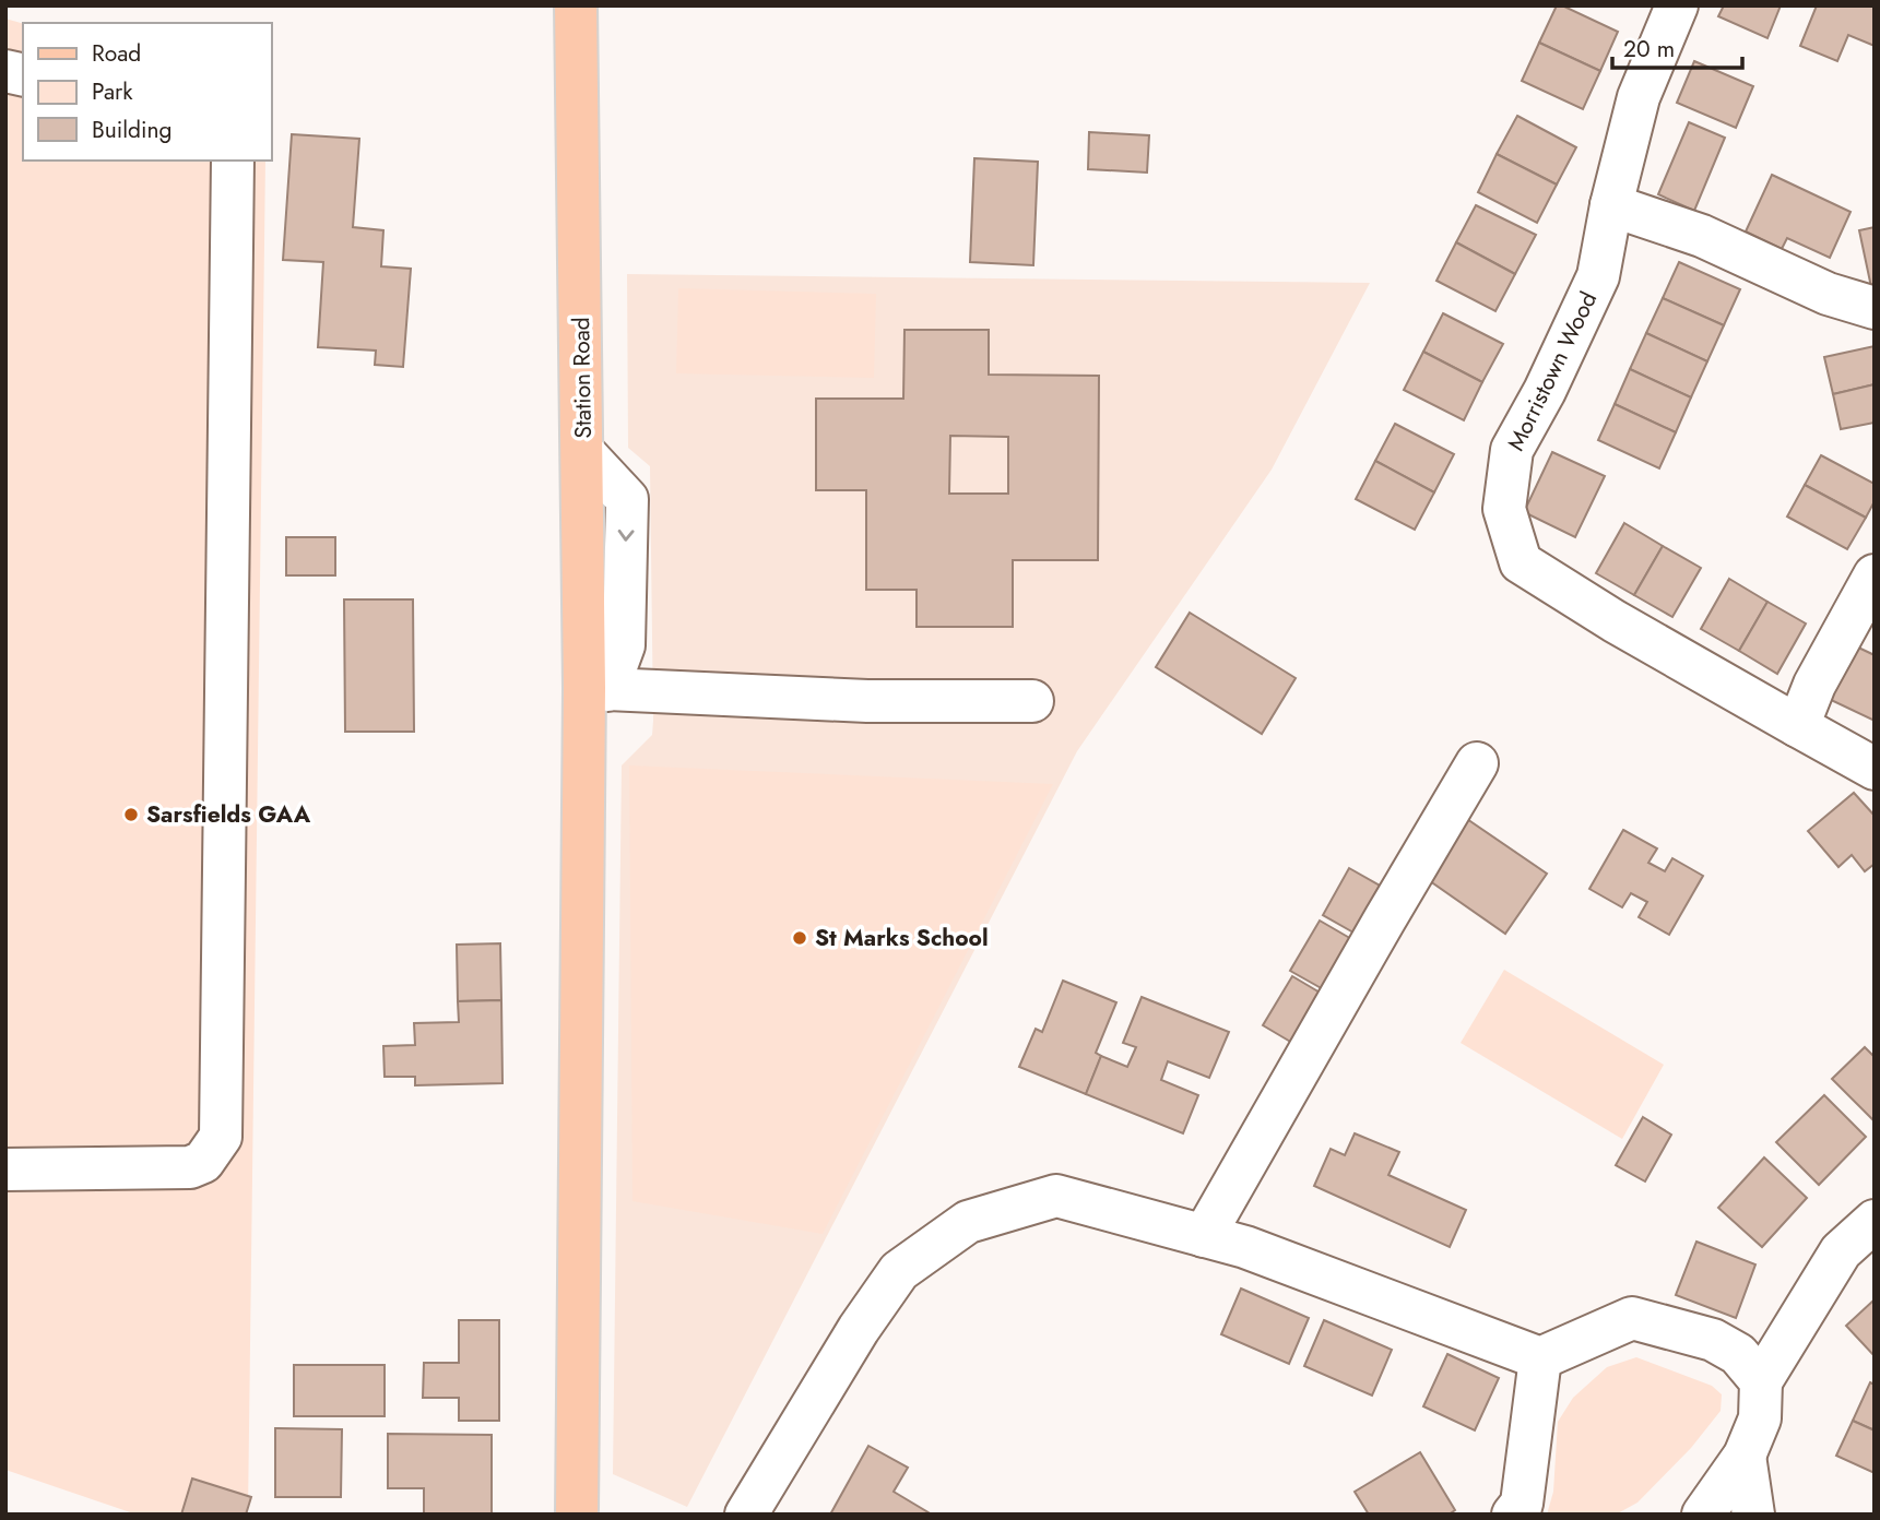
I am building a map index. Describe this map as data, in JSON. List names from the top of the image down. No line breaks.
{"streets":{"main road":["Station Road"],"street":["Morristown Wood"]},"places":["Sarsfields GAA","St Marks School"],"legend":["Road","Park","Building"],"scale_bar":"20 m"}
